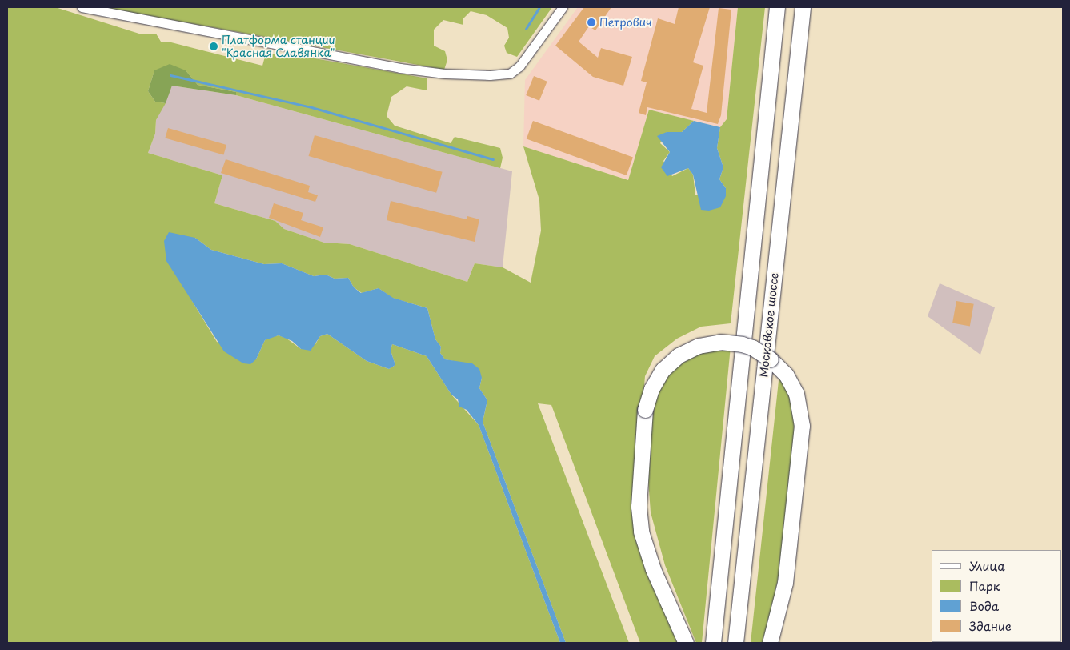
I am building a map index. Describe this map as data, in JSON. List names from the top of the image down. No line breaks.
{"streets":{"highway":["Московское шоссе"]},"places":["Петрович","Платформа станции \"Красная Славянка\""],"legend":["Улица","Парк","Вода","Здание"]}
